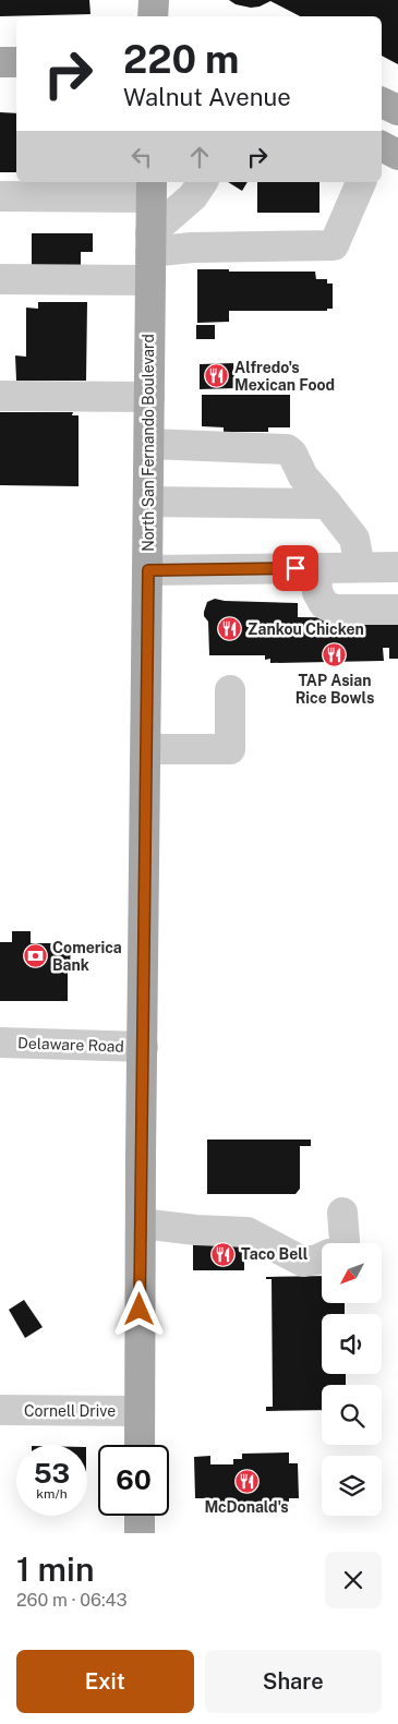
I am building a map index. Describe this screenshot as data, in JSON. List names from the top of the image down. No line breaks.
{"streets":{"main road":["North San Fernando Boulevard"],"street":["Delaware Road","Cornell Drive"]},"crossings":[["North San Fernando Boulevard","Delaware Road"],["North San Fernando Boulevard","Cornell Drive"]],"places":{"restaurant":["Alfredo's Mexican Food","Zankou Chicken","TAP Asian Rice Bowls","Taco Bell","McDonald's"],"bank":["Comerica Bank"]},"north":"bottom left","page":{"turn":["220 m","Walnut Avenue"],"speed":"53 km/h","limit":"60","heading":["1 min","260 m · 06:43"],"buttons":["Exit","Share"]}}
